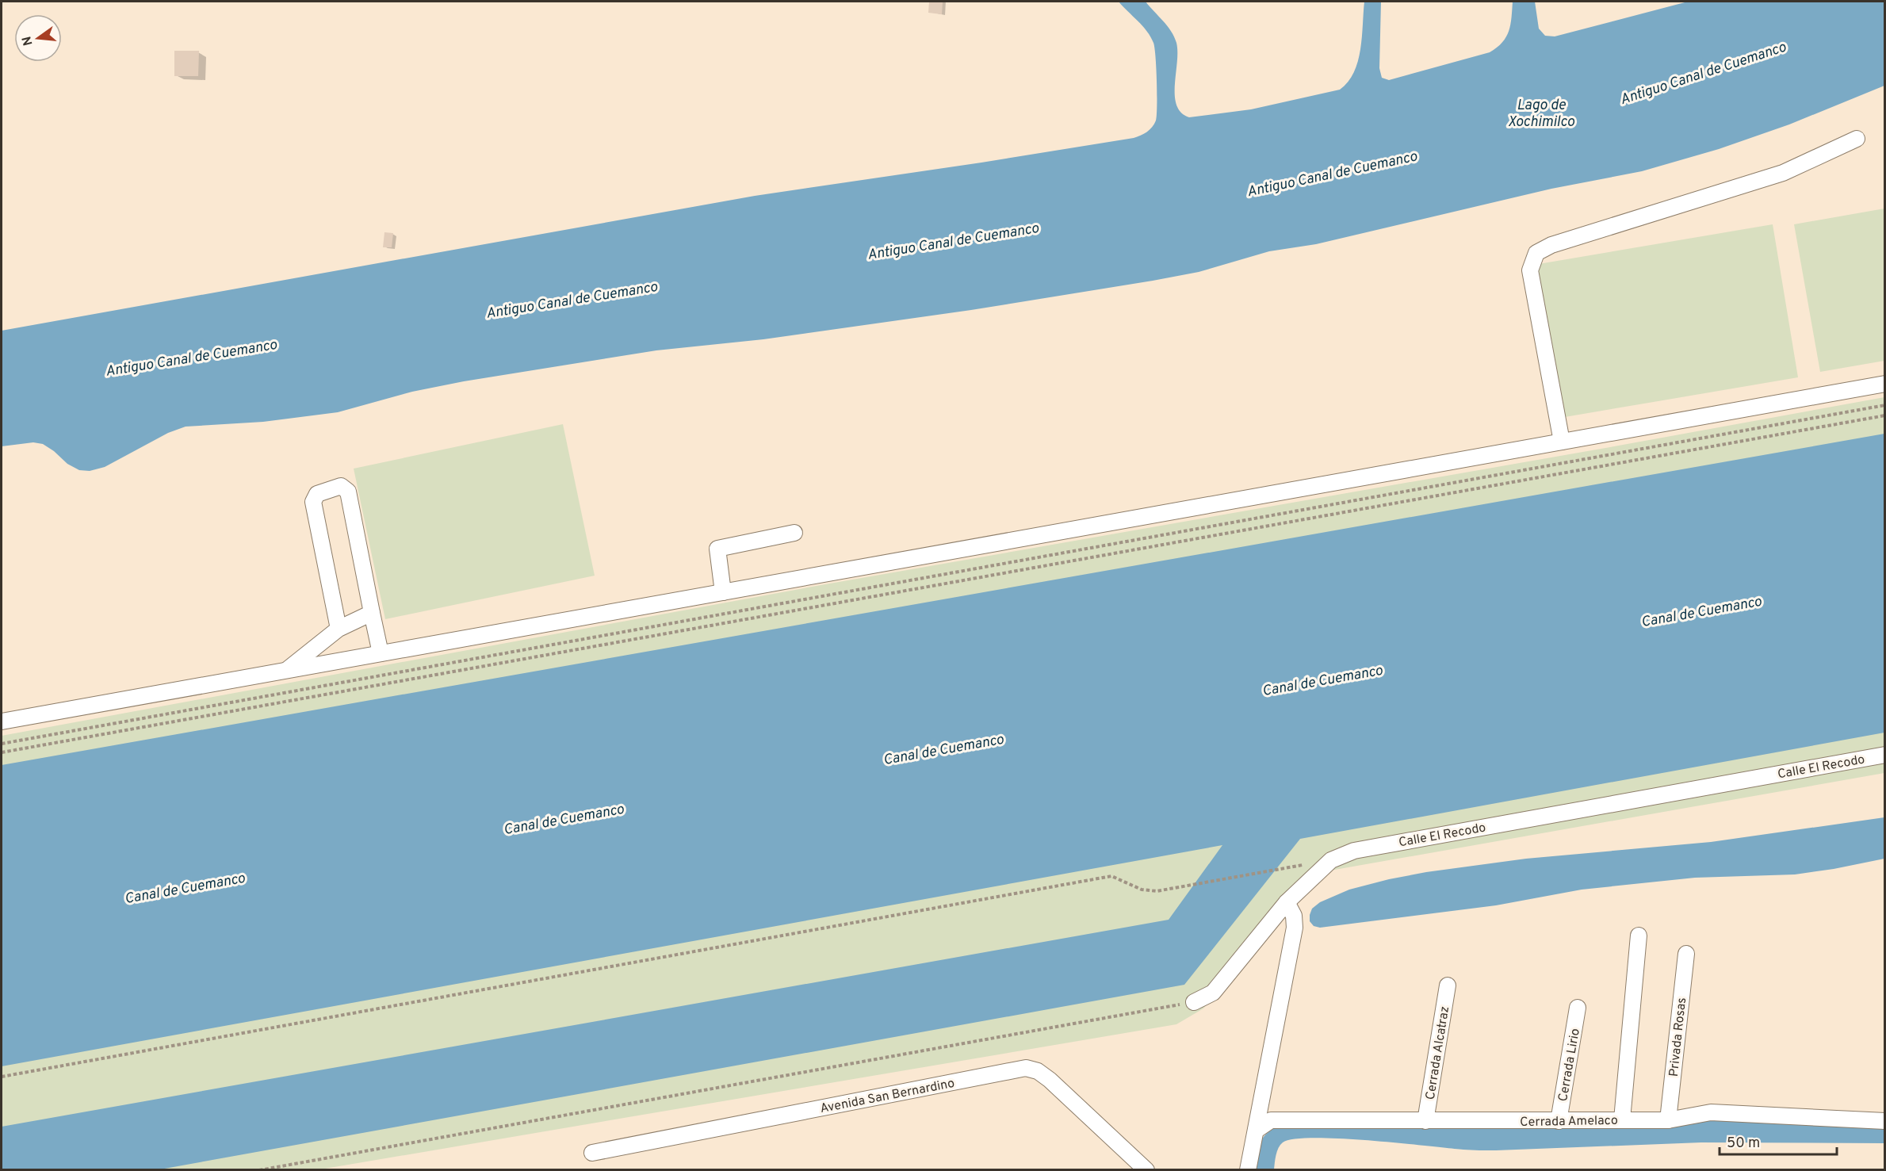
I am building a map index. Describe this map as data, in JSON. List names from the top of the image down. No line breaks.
{"streets":{"street":["Calle El Recodo","Privada Rosas","Cerrada Alcatraz","Cerrada Lirio","Avenida San Bernardino","Cerrada Amelaco"]},"crossings":[["Privada Rosas","Cerrada Amelaco"],["Cerrada Alcatraz","Cerrada Amelaco"],["Cerrada Lirio","Cerrada Amelaco"]],"water":["Antiguo Canal de Cuemanco","Lago de Xochimilco","Canal de Cuemanco"],"scale_bar":"50 m","north":"left"}
